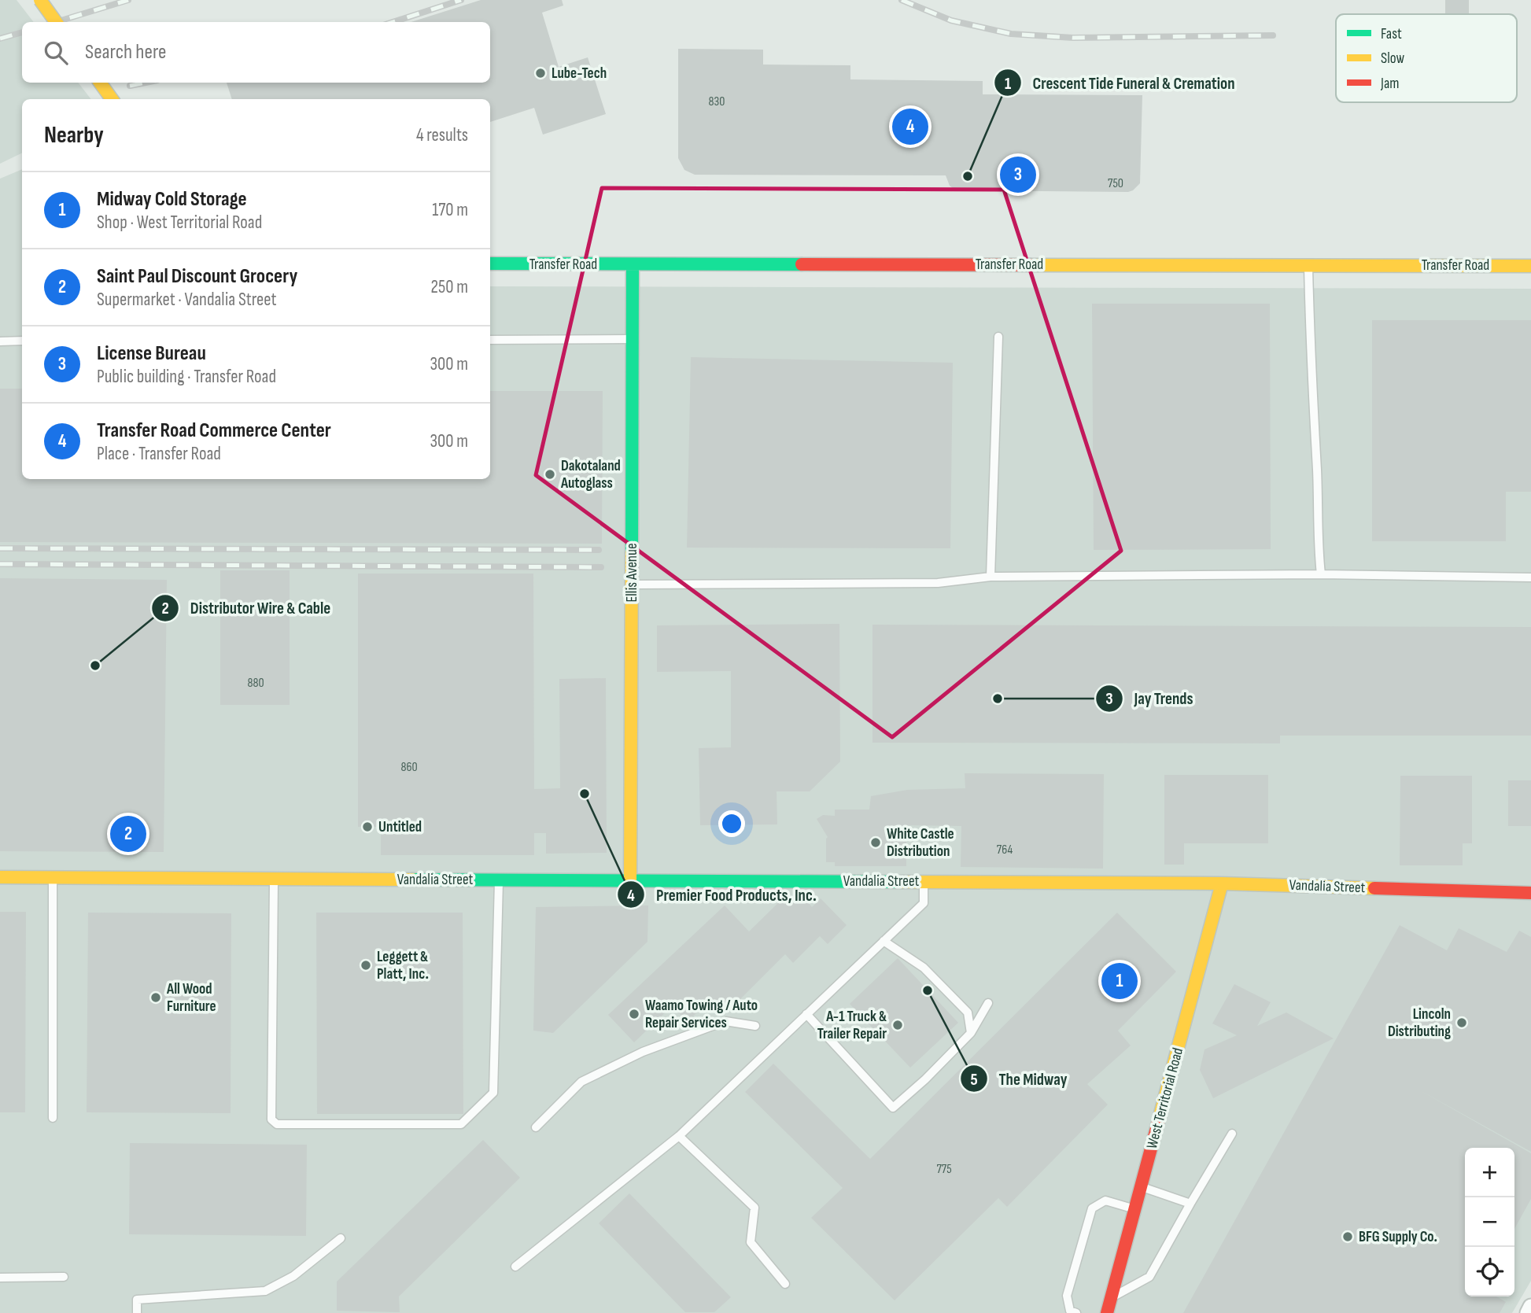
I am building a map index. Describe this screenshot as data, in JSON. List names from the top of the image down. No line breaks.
{"streets":{"street":["Transfer Road","Ellis Avenue","Vandalia Street","West Territorial Road"]},"crossings":[["Transfer Road","Ellis Avenue"],["Ellis Avenue","Vandalia Street"],["Vandalia Street","West Territorial Road"]],"places":["Lube-Tech","Crescent Tide Funeral & Cremation","Dakotaland Autoglass","Distributor Wire & Cable","Jay Trends","Premier Food Products, Inc.","Untitled","White Castle Distribution","Leggett & Platt, Inc.","The Midway","All Wood Furniture","Waamo Towing / Auto Repair Services","Lincoln Distributing","A-1 Truck & Trailer Repair","BFG Supply Co."],"house_numbers":["830","750","880","860","764","775"],"legend":["Fast","Slow","Jam"],"page":{"search":"Search here","heading":["Nearby","4 results"],"pins":["4","3","2","1"],"list":[{"mark":"1","name":"Midway Cold Storage","note":"Shop · West Territorial Road","value":"170 m"},{"mark":"2","name":"Saint Paul Discount Grocery","note":"Supermarket · Vandalia Street","value":"250 m"},{"mark":"3","name":"License Bureau","note":"Public building · Transfer Road","value":"300 m"},{"mark":"4","name":"Transfer Road Commerce Center","note":"Place · Transfer Road","value":"300 m"}],"map_buttons":["+","−"]}}
